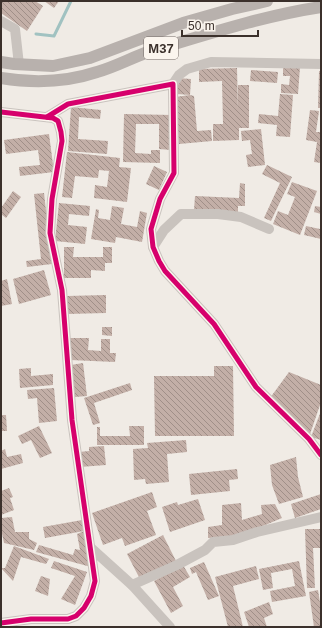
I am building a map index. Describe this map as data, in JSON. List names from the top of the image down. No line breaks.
{"streets":{"main road":["M37"]},"scale_bar":"50 m"}
